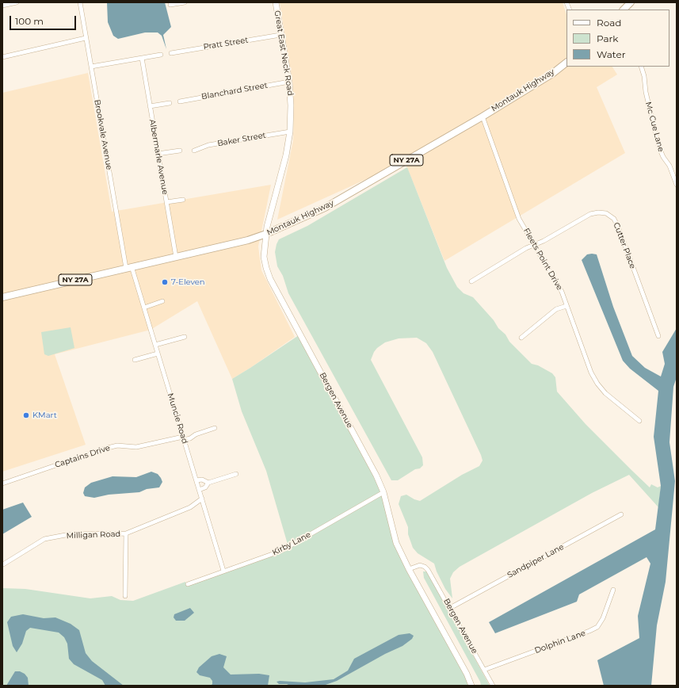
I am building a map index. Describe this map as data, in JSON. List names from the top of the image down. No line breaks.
{"streets":{"main road":["Great East Neck Road","Montauk Highway","NY 27A","Bergen Avenue"],"street":["Pratt Street","Blanchard Street","Mc Cue Lane","Brookvale Avenue","Baker Street","Albermarle Avenue","Cutter Place","Fleets Point Drive","Muncie Road","Captains Drive","Milligan Road","Kirby Lane","Sandpiper Lane","Dolphin Lane"]},"crossings":[["Pratt Street","Great East Neck Road"],["Great East Neck Road","Montauk Highway"],["Great East Neck Road","Blanchard Street"],["Great East Neck Road","Baker Street"],["Great East Neck Road","Bergen Avenue"],["Montauk Highway","Brookvale Avenue"],["Montauk Highway","Albermarle Avenue"],["Montauk Highway","Fleets Point Drive"],["Montauk Highway","Bergen Avenue"],["Montauk Highway","Muncie Road"],["Brookvale Avenue","Muncie Road"],["Cutter Place","Fleets Point Drive"],["Bergen Avenue","Kirby Lane"],["Bergen Avenue","Sandpiper Lane"],["Bergen Avenue","Dolphin Lane"],["Muncie Road","Captains Drive"],["Muncie Road","Milligan Road"],["Muncie Road","Kirby Lane"]],"places":["7-Eleven","KMart"],"legend":["Road","Park","Water"],"scale_bar":"100 m"}
